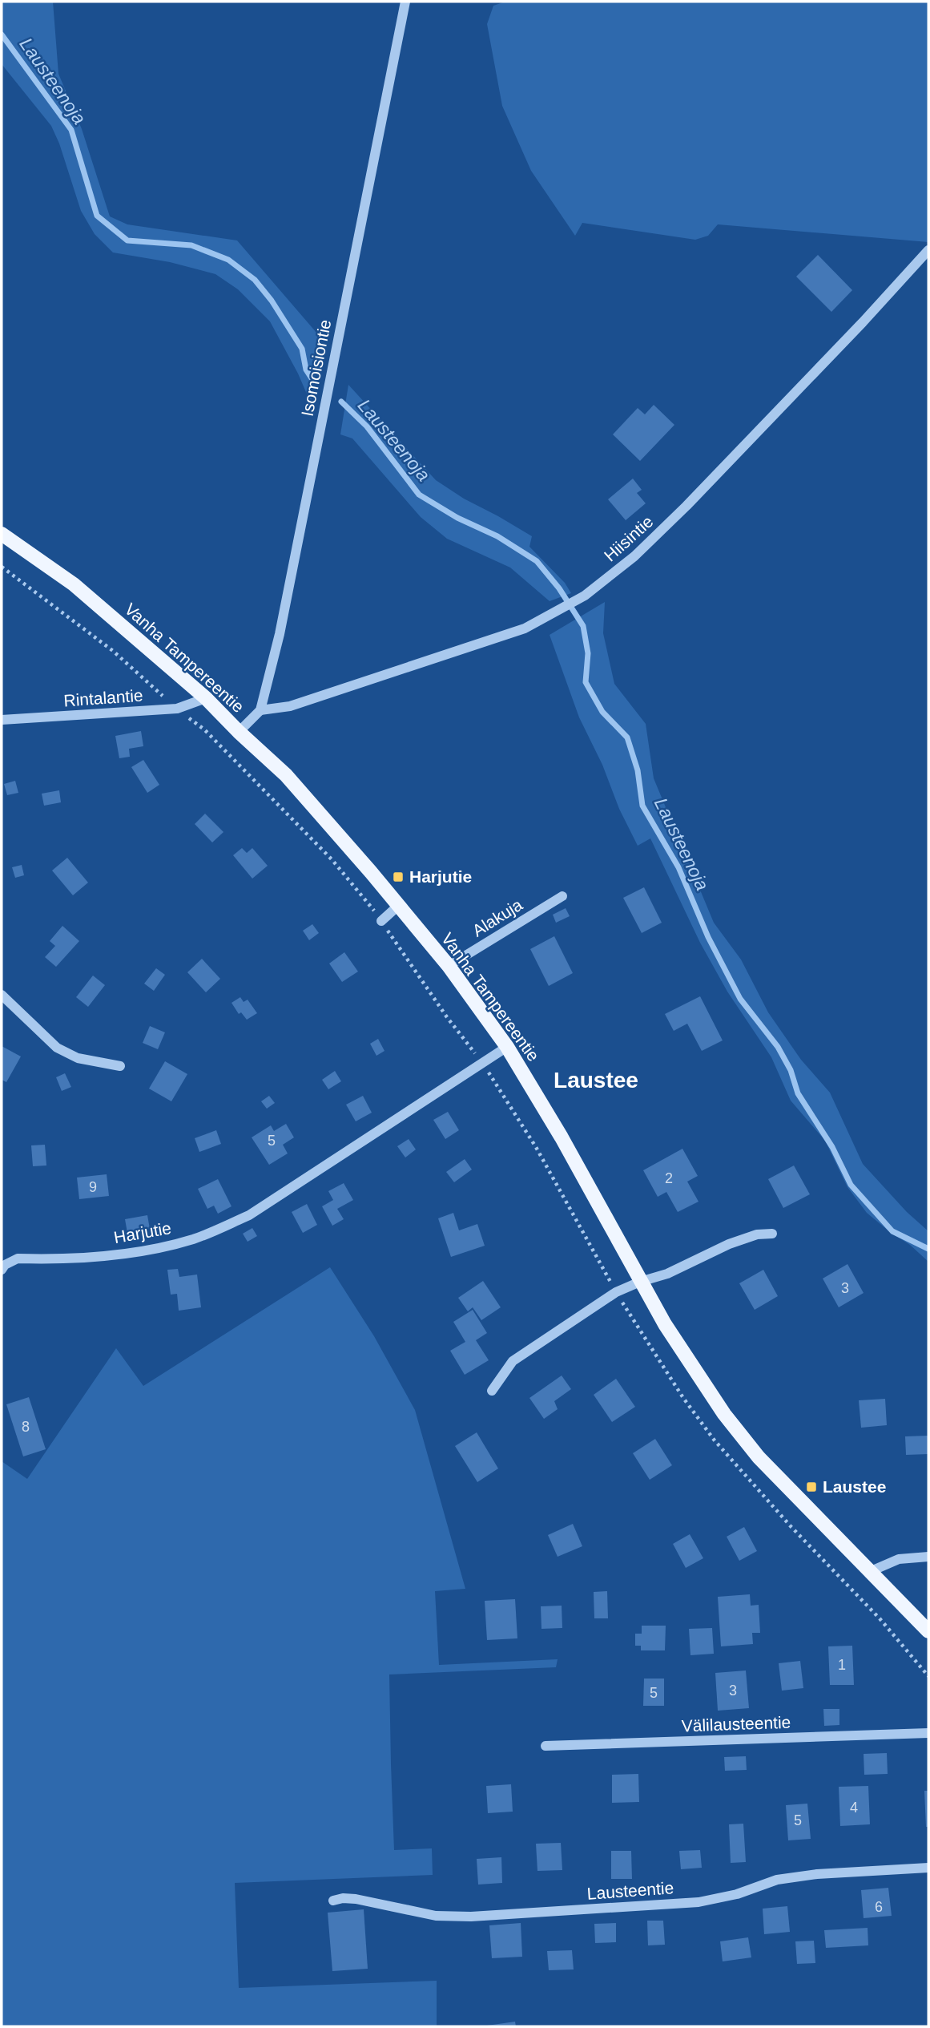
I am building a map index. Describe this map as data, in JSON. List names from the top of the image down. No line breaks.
{"streets":{"main road":["Vanha Tampereentie"],"street":["Isomoisiontie","Hiisintie","Rintalantie","Alakuja","Harjutie","Välilausteentie","Lausteentie"]},"crossings":[["Isomoisiontie","Hiisintie"],["Vanha Tampereentie","Rintalantie"],["Vanha Tampereentie","Alakuja"],["Vanha Tampereentie","Harjutie"]],"districts":["Laustee"],"water":["Lausteenoja"],"places":{"transit":["Harjutie","Laustee"]},"house_numbers":["5","2","9","3","8","1","3","5","4","5","6"]}
